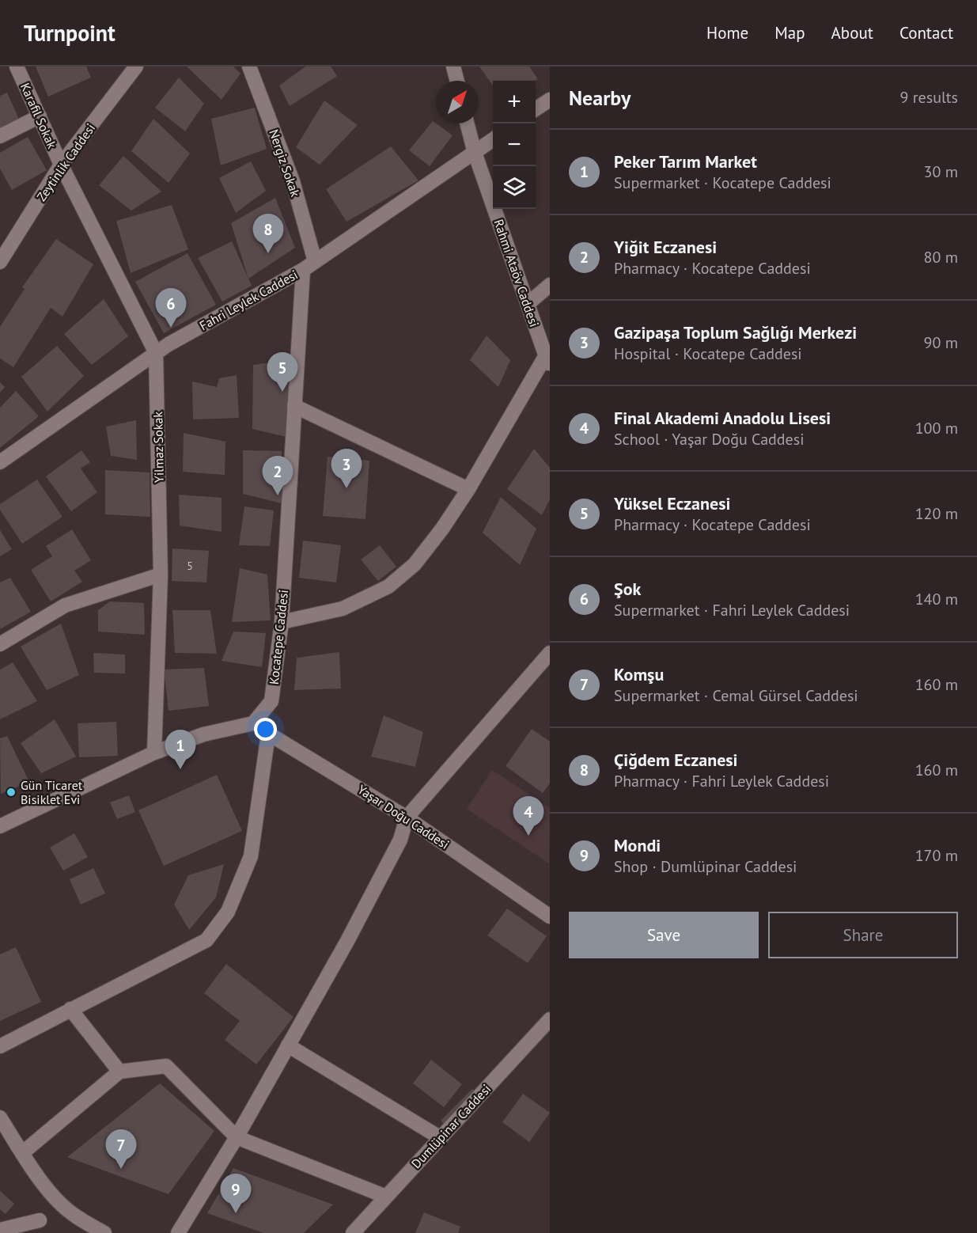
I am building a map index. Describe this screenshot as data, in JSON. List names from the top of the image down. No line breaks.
{"streets":{"street":["Karafil Sokak","Zeytinlik Caddesi","Nergiz Sokak","Rahmi Ataöv Caddesi","Fahri Leylek Caddesi","Yilmaz Sokak","Kocatepe Caddesi","Yaşar Doğu Caddesi","Dumlüpinar Caddesi"]},"crossings":[["Karafil Sokak","Zeytinlik Caddesi"],["Karafil Sokak","Yilmaz Sokak"],["Zeytinlik Caddesi","Yilmaz Sokak"],["Nergiz Sokak","Fahri Leylek Caddesi"],["Rahmi Ataöv Caddesi","Fahri Leylek Caddesi"],["Fahri Leylek Caddesi","Yilmaz Sokak"],["Fahri Leylek Caddesi","Kocatepe Caddesi"],["Kocatepe Caddesi","Yaşar Doğu Caddesi"]],"places":["Gün Ticaret Bisiklet Evi"],"house_numbers":["5"],"north":"top right","page":{"header":"Turnpoint","nav":["Home","Map","About","Contact"],"heading":["Nearby","9 results"],"map_buttons":["+","−"],"list":[{"mark":"1","name":"Peker Tarım Market","note":"Supermarket · Kocatepe Caddesi","value":"30 m"},{"mark":"2","name":"Yiğit Eczanesi","note":"Pharmacy · Kocatepe Caddesi","value":"80 m"},{"mark":"3","name":"Gazipaşa Toplum Sağlığı Merkezi","note":"Hospital · Kocatepe Caddesi","value":"90 m"},{"mark":"4","name":"Final Akademi Anadolu Lisesi","note":"School · Yaşar Doğu Caddesi","value":"100 m"},{"mark":"5","name":"Yüksel Eczanesi","note":"Pharmacy · Kocatepe Caddesi","value":"120 m"},{"mark":"6","name":"Şok","note":"Supermarket · Fahri Leylek Caddesi","value":"140 m"},{"mark":"7","name":"Komşu","note":"Supermarket · Cemal Gürsel Caddesi","value":"160 m"},{"mark":"8","name":"Çiğdem Eczanesi","note":"Pharmacy · Fahri Leylek Caddesi","value":"160 m"},{"mark":"9","name":"Mondi","note":"Shop · Dumlüpinar Caddesi","value":"170 m"}],"pins":["8","6","5","3","2","1","4","7","9"],"buttons":["Save","Share"]}}
